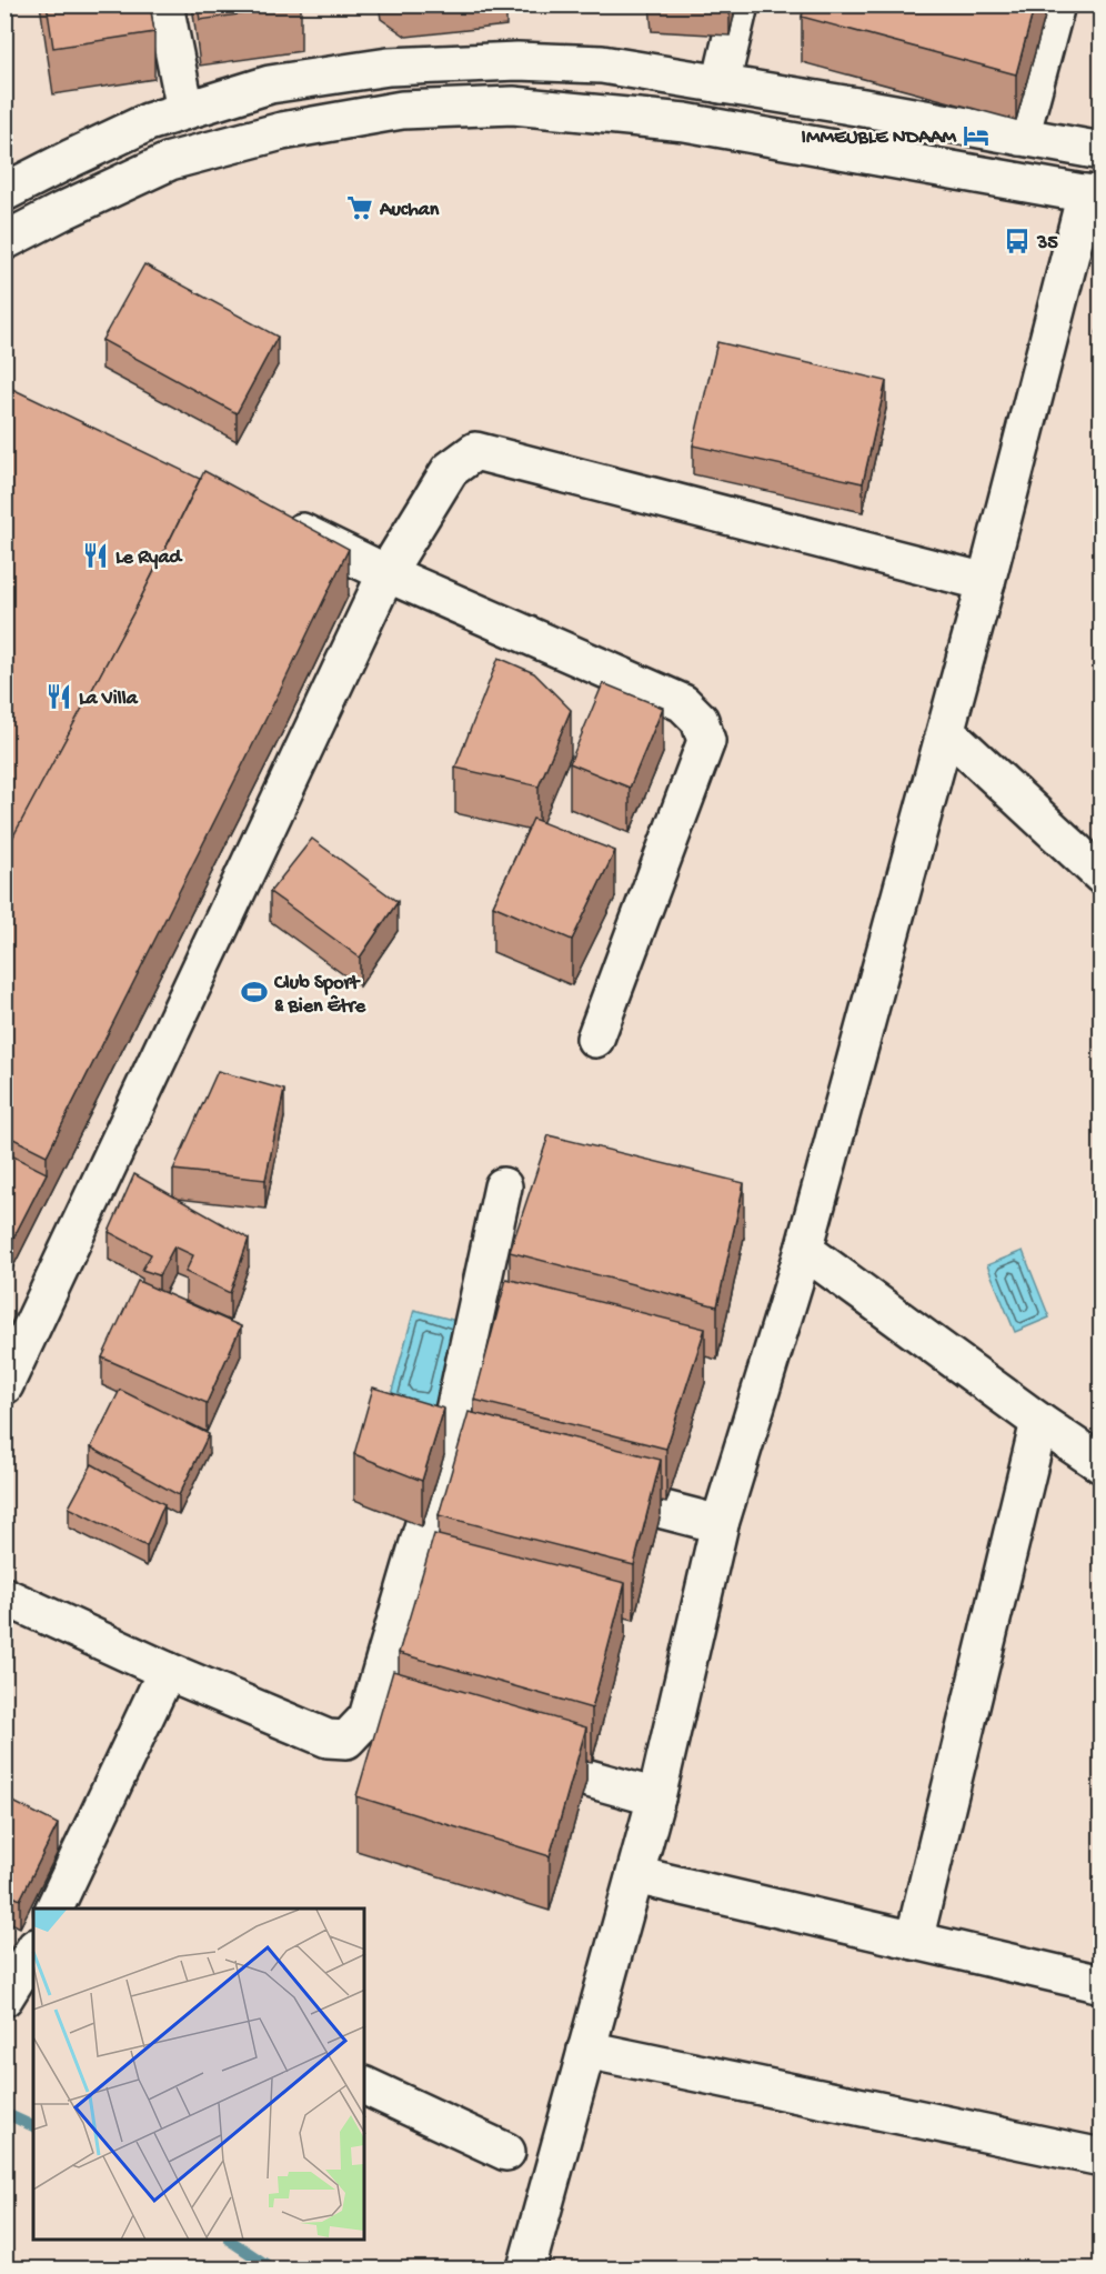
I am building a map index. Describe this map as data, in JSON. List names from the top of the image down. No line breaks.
{"places":{"hotel":["IMMEUBLE NDAAM"],"supermarket":["Auchan"],"bus stop":["35"],"restaurant":["Le Ryad","La Villa"],"sports":["Club Sport & Bien Être"]}}
